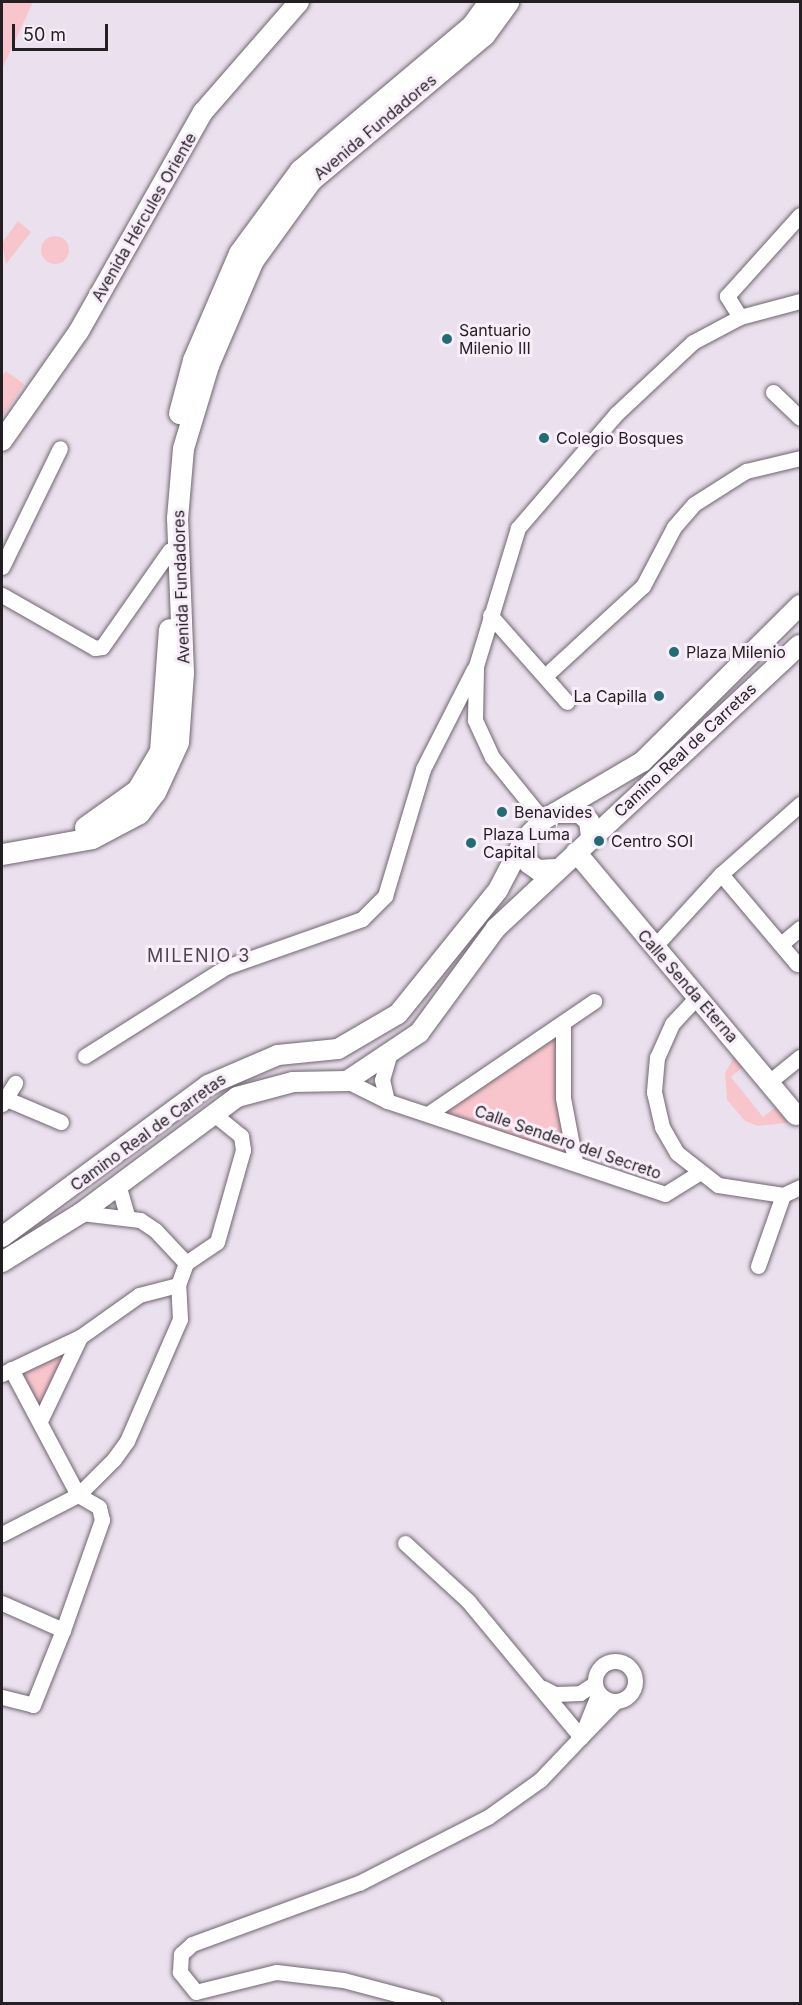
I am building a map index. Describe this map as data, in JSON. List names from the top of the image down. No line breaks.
{"streets":{"main road":["Avenida Fundadores"],"street":["Avenida Hércules Oriente","Camino Real de Carretas","Calle Senda Eterna","Calle Sendero del Secreto"]},"crossings":[["Camino Real de Carretas","Calle Senda Eterna"],["Camino Real de Carretas","Calle Sendero del Secreto"]],"districts":["MILENIO 3"],"places":["Santuario Milenio III","Colegio Bosques","Plaza Milenio","La Capilla","Benavides","Centro SOI","Plaza Luma Capital"],"scale_bar":"50 m"}
